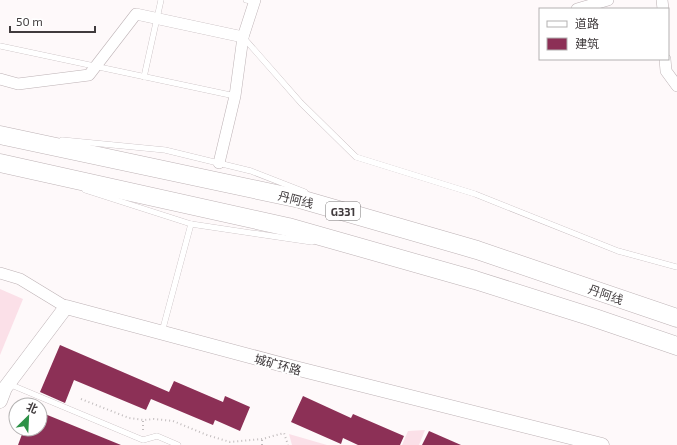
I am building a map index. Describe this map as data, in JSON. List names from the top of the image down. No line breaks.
{"streets":{"highway":["丹阿线","G331"],"street":["城矿环路"]},"legend":["道路","建筑"],"scale_bar":"50 m","north":"top right"}
